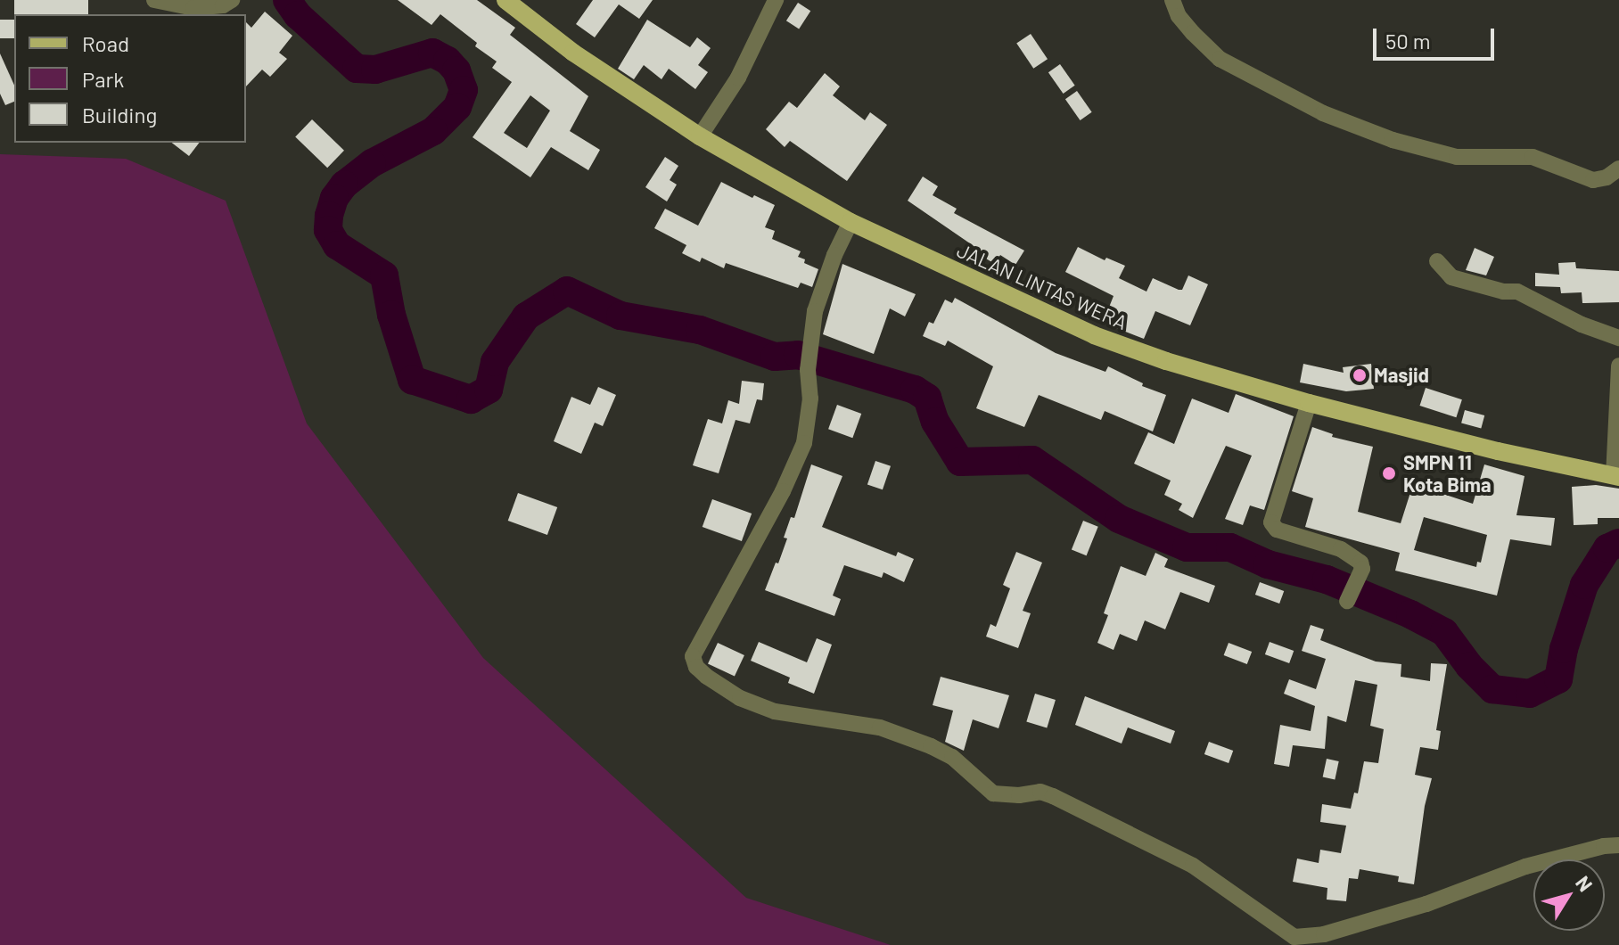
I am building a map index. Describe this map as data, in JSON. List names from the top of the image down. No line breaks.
{"streets":{"main road":["JALAN LINTAS WERA"]},"places":["Masjid","SMPN 11 Kota Bima"],"legend":["Road","Park","Building"],"scale_bar":"50 m","north":"top right"}
